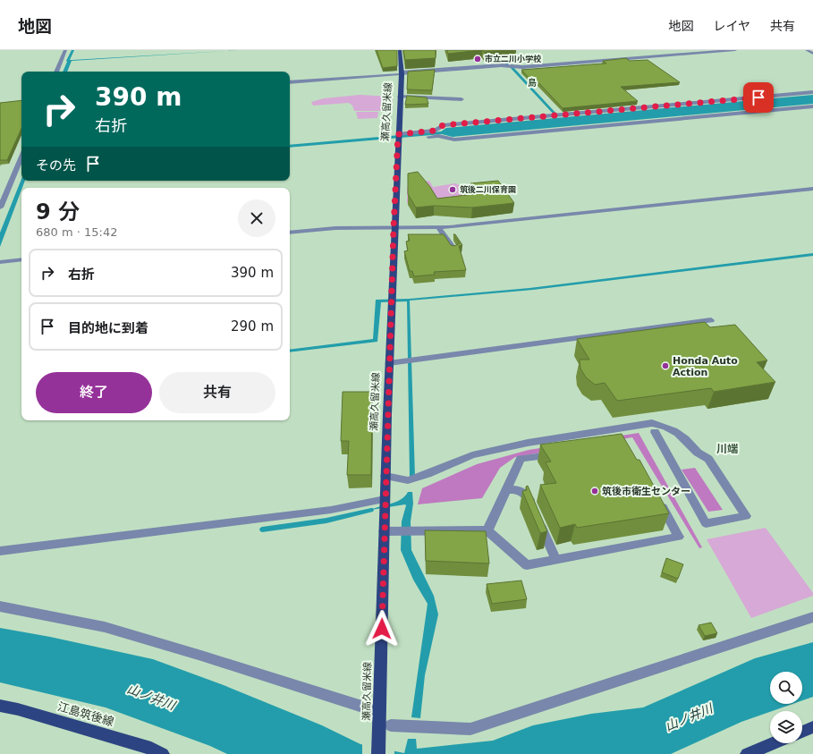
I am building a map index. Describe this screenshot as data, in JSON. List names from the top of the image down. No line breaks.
{"streets":{"main road":["瀬高久留米線","江島筑後線"]},"districts":["島","川端"],"water":["山ノ井川"],"places":["市立二川小学校","筑後二川保育園","Honda Auto Action","筑後市衛生センター"],"page":{"header":"地図","nav":["地図","レイヤ","共有"],"turn":["390 m","右折"],"then":"その先","heading":["9 分","680 m · 15:42"],"list":[{"name":"右折","value":"390 m"},{"name":"目的地に到着","value":"290 m"}],"buttons":["終了","共有"]}}
